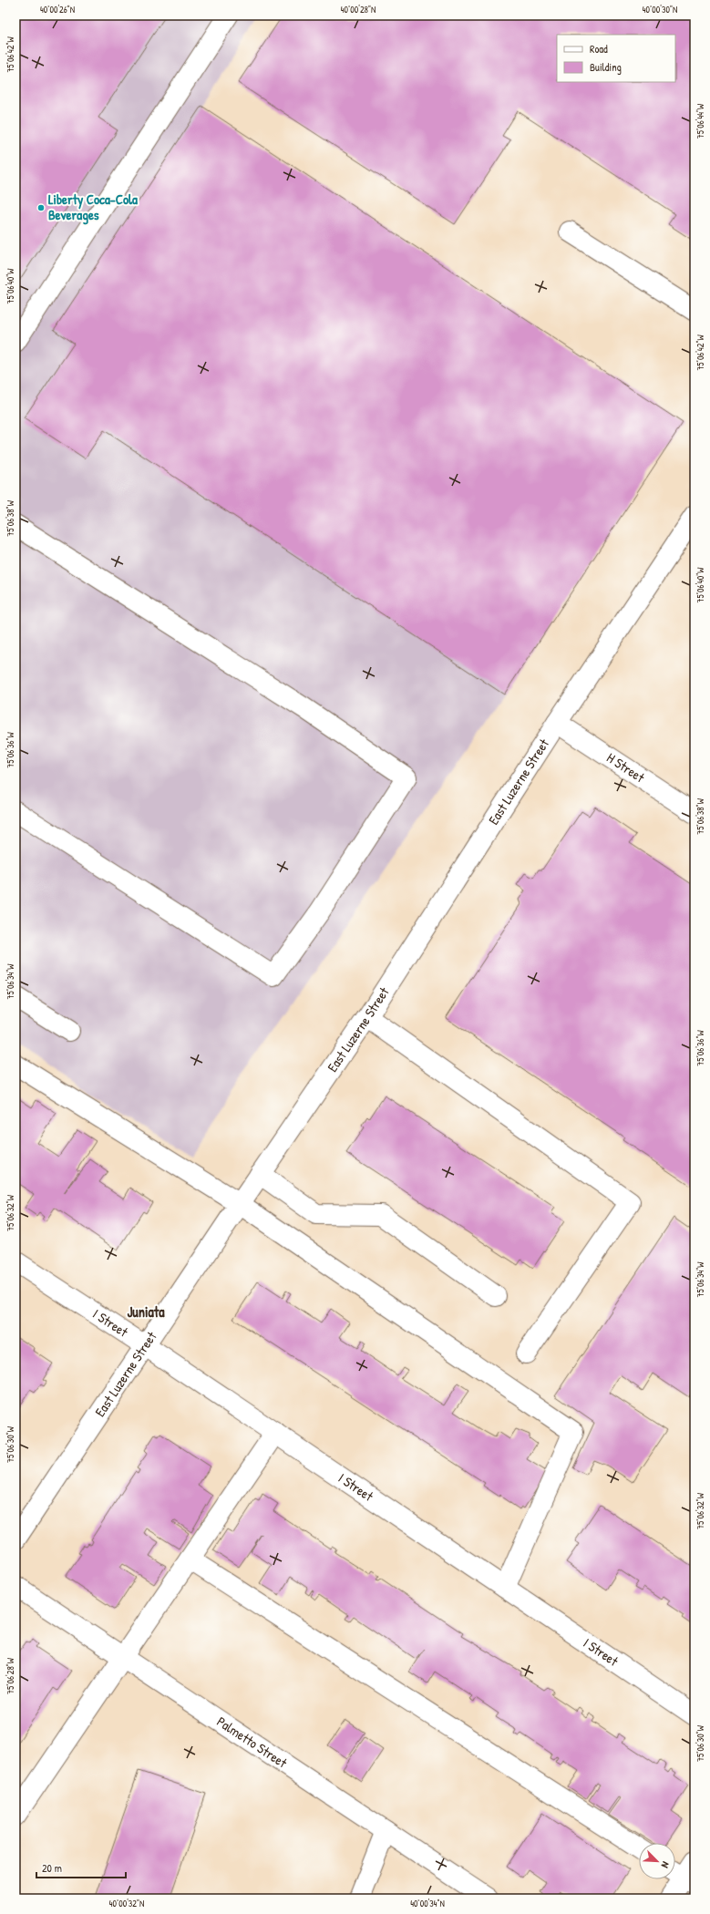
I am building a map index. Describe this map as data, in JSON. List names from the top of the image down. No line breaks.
{"streets":{"street":["H Street","East Luzerne Street","I Street","Palmetto Street"]},"crossings":[["H Street","East Luzerne Street"],["East Luzerne Street","I Street"]],"districts":["Juniata"],"places":["Liberty Coca-Cola Beverages"],"legend":["Road","Building"],"scale_bar":"20 m","north":"bottom right","coordinates":["40°00'26\"N","40°00'28\"N","40°00'30\"N","75°06'42\"W","75°06'44\"W","75°06'40\"W","75°06'38\"W","75°06'36\"W","75°06'34\"W","75°06'32\"W","75°06'30\"W","75°06'28\"W","40°00'32\"N","40°00'34\"N"]}
